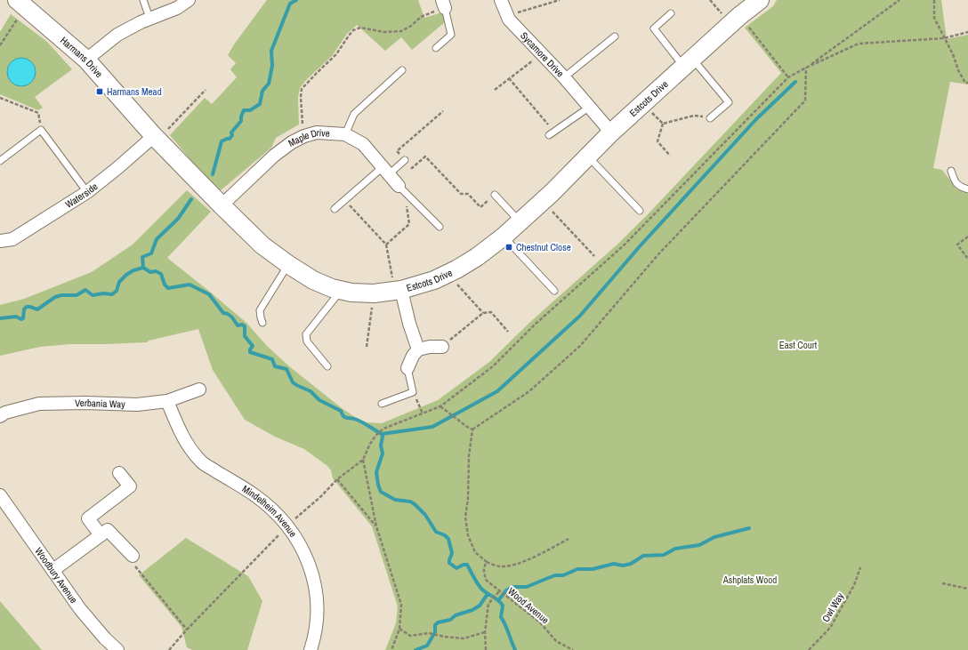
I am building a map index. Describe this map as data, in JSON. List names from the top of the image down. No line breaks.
{"streets":{"street":["Sycamore Drive","Harmans Drive","Estcots Drive","Maple Drive","Waterside","Verbania Way","Mindelheim Avenue","Woodbury Avenue"],"path":["Wood Avenue","Owl Way"]},"crossings":[["Sycamore Drive","Estcots Drive"],["Harmans Drive","Estcots Drive"],["Harmans Drive","Waterside"],["Estcots Drive","Maple Drive"],["Estcots Drive","Waterside"],["Verbania Way","Mindelheim Avenue"]],"parks":["East Court","Ashplats Wood"],"places":{"transit":["Harmans Mead","Chestnut Close"]}}
